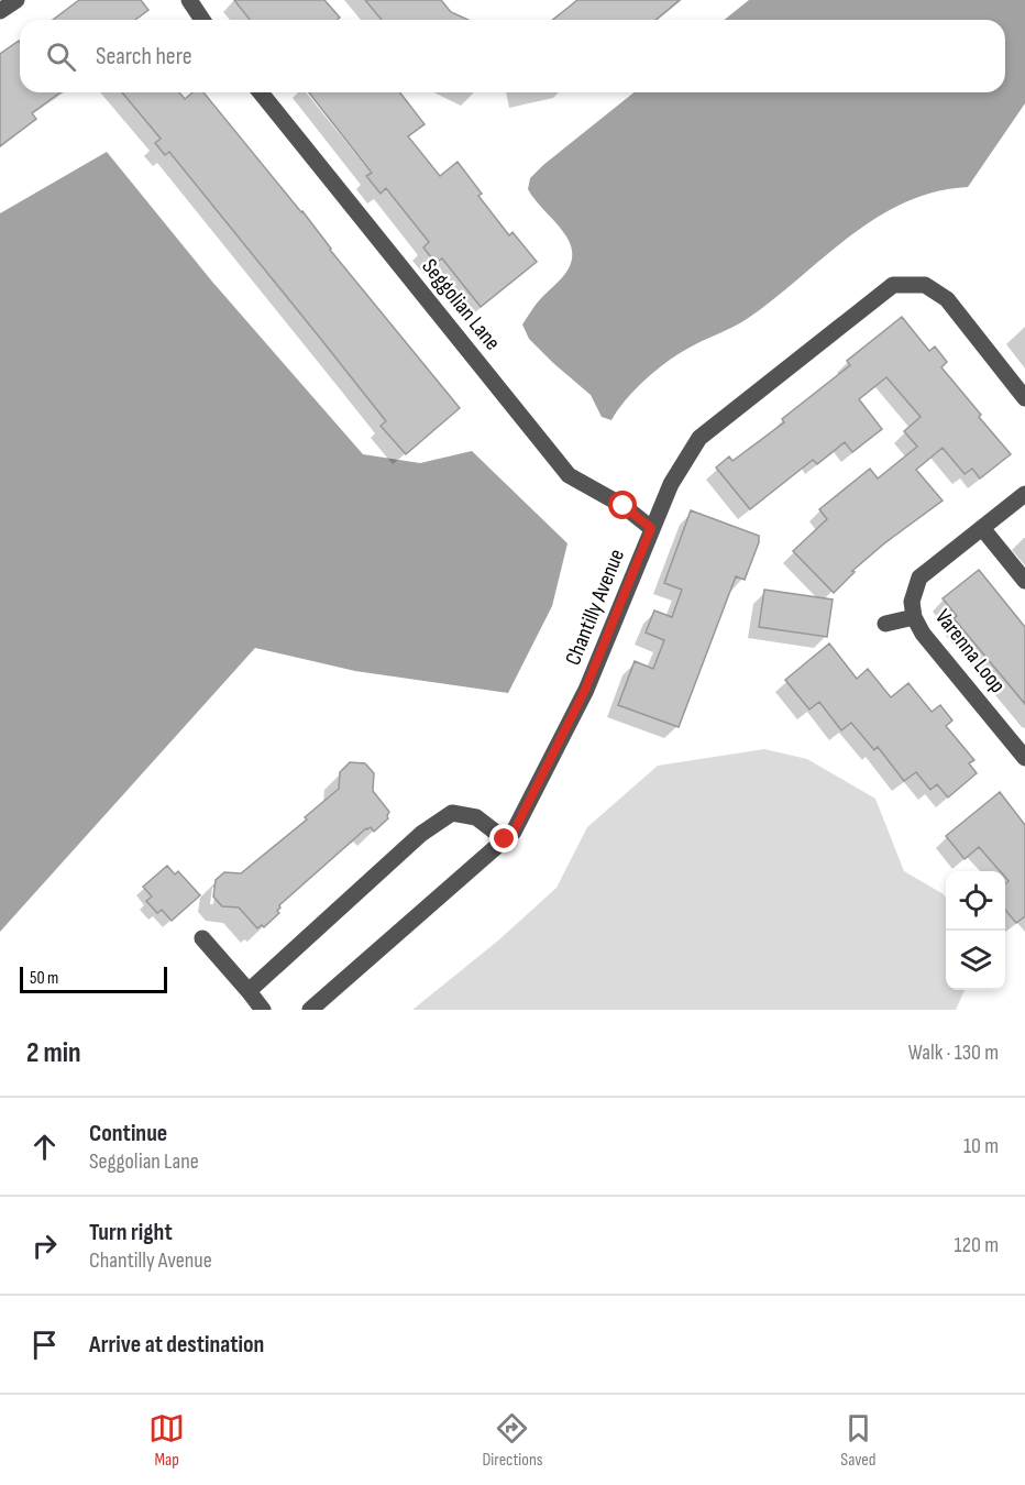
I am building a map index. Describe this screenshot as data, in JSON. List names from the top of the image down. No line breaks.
{"streets":{"street":["Seggolian Lane","Chantilly Avenue","Varenna Loop"]},"crossings":[["Seggolian Lane","Chantilly Avenue"]],"scale_bar":"50 m","page":{"search":"Search here","scale":"50 m","heading":["2 min","Walk · 130 m"],"list":[["Continue","Seggolian Lane","10 m"],["Turn right","Chantilly Avenue","120 m"],"Arrive at destination"],"nav":["Map","Directions","Saved"]}}
